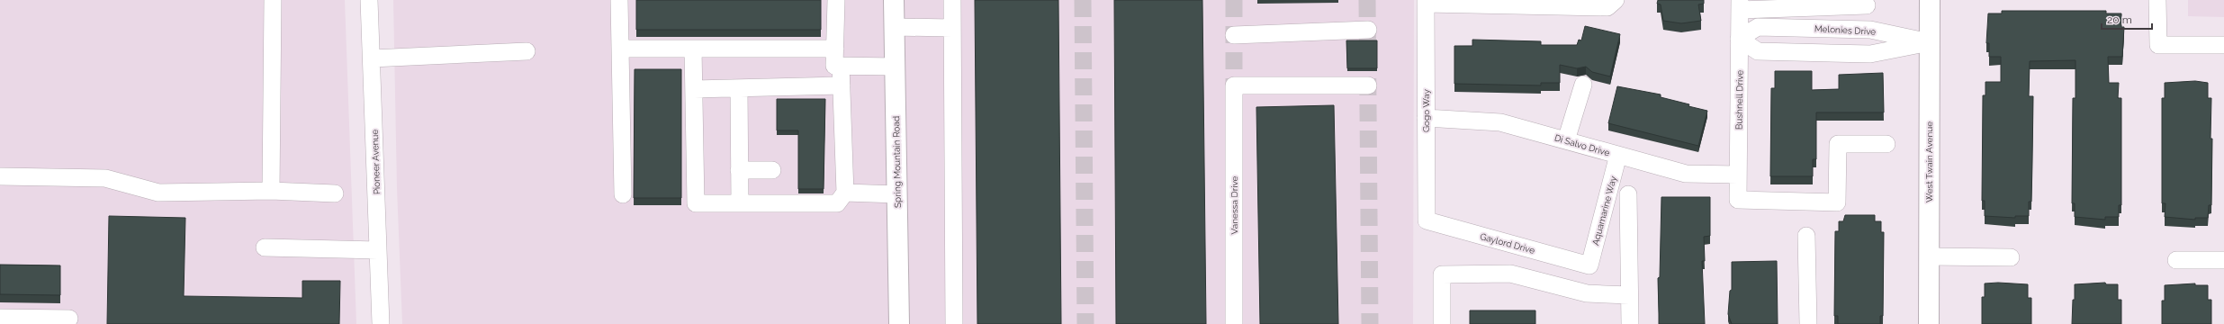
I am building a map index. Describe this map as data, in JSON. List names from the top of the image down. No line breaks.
{"streets":{"main road":["Spring Mountain Road","West Twain Avenue"],"street":["Melonies Drive","Bushnell Drive","Gogo Way","Di Salvo Drive","Pioneer Avenue","Vanessa Drive","Aquamarine Way","Gaylord Drive"]},"crossings":[["Melonies Drive","Bushnell Drive"],["Melonies Drive","West Twain Avenue"],["Bushnell Drive","Di Salvo Drive"],["Gogo Way","Di Salvo Drive"],["Gogo Way","Gaylord Drive"],["Di Salvo Drive","Aquamarine Way"],["Aquamarine Way","Gaylord Drive"]],"scale_bar":"20 m"}
